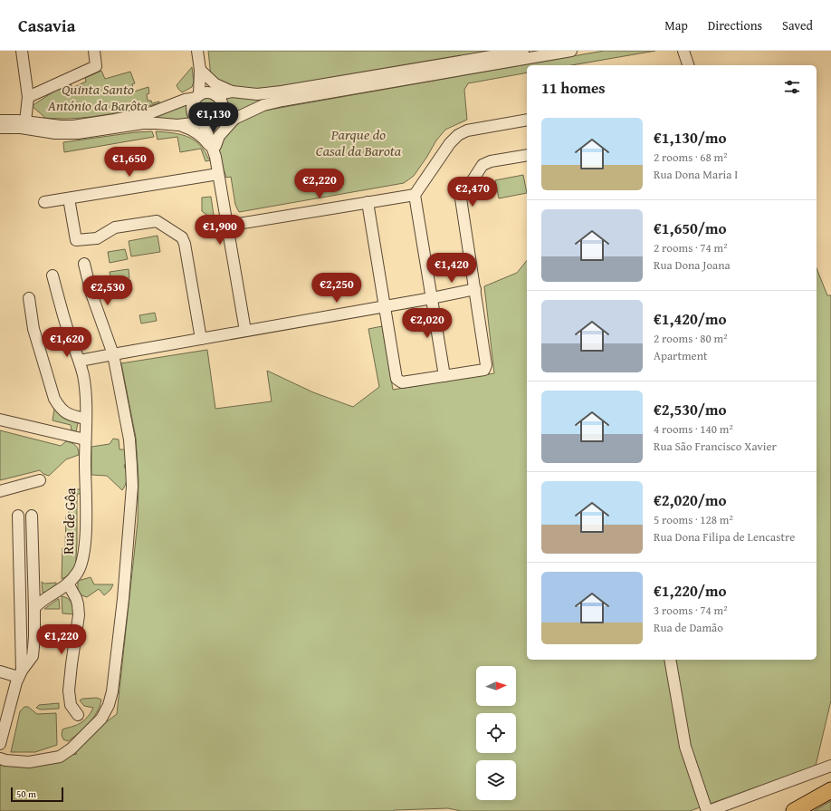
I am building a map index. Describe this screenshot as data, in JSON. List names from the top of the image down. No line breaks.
{"streets":{"street":["Rua de Gôa"]},"parks":["Quinta Santo António da Barôta","Parque do Casal da Barota"],"scale_bar":"50 m","north":"right","page":{"header":"Casavia","nav":["Map","Directions","Saved"],"heading":"11 homes","price":["€1,130","€1,650","€2,220","€2,470","€1,900","€1,420","€2,250","€2,530","€2,020","€1,620","€1,220"],"list":[{"name":"€1,130/mo","note":"2 rooms · 68 m² · Rua Dona Maria I"},{"name":"€1,650/mo","note":"2 rooms · 74 m² · Rua Dona Joana"},{"name":"€1,420/mo","note":"2 rooms · 80 m² · Apartment"},{"name":"€2,530/mo","note":"4 rooms · 140 m² · Rua São Francisco Xavier"},{"name":"€2,020/mo","note":"5 rooms · 128 m² · Rua Dona Filipa de Lencastre"},{"name":"€1,220/mo","note":"3 rooms · 74 m² · Rua de Damão"}],"scale":"50 m"}}
